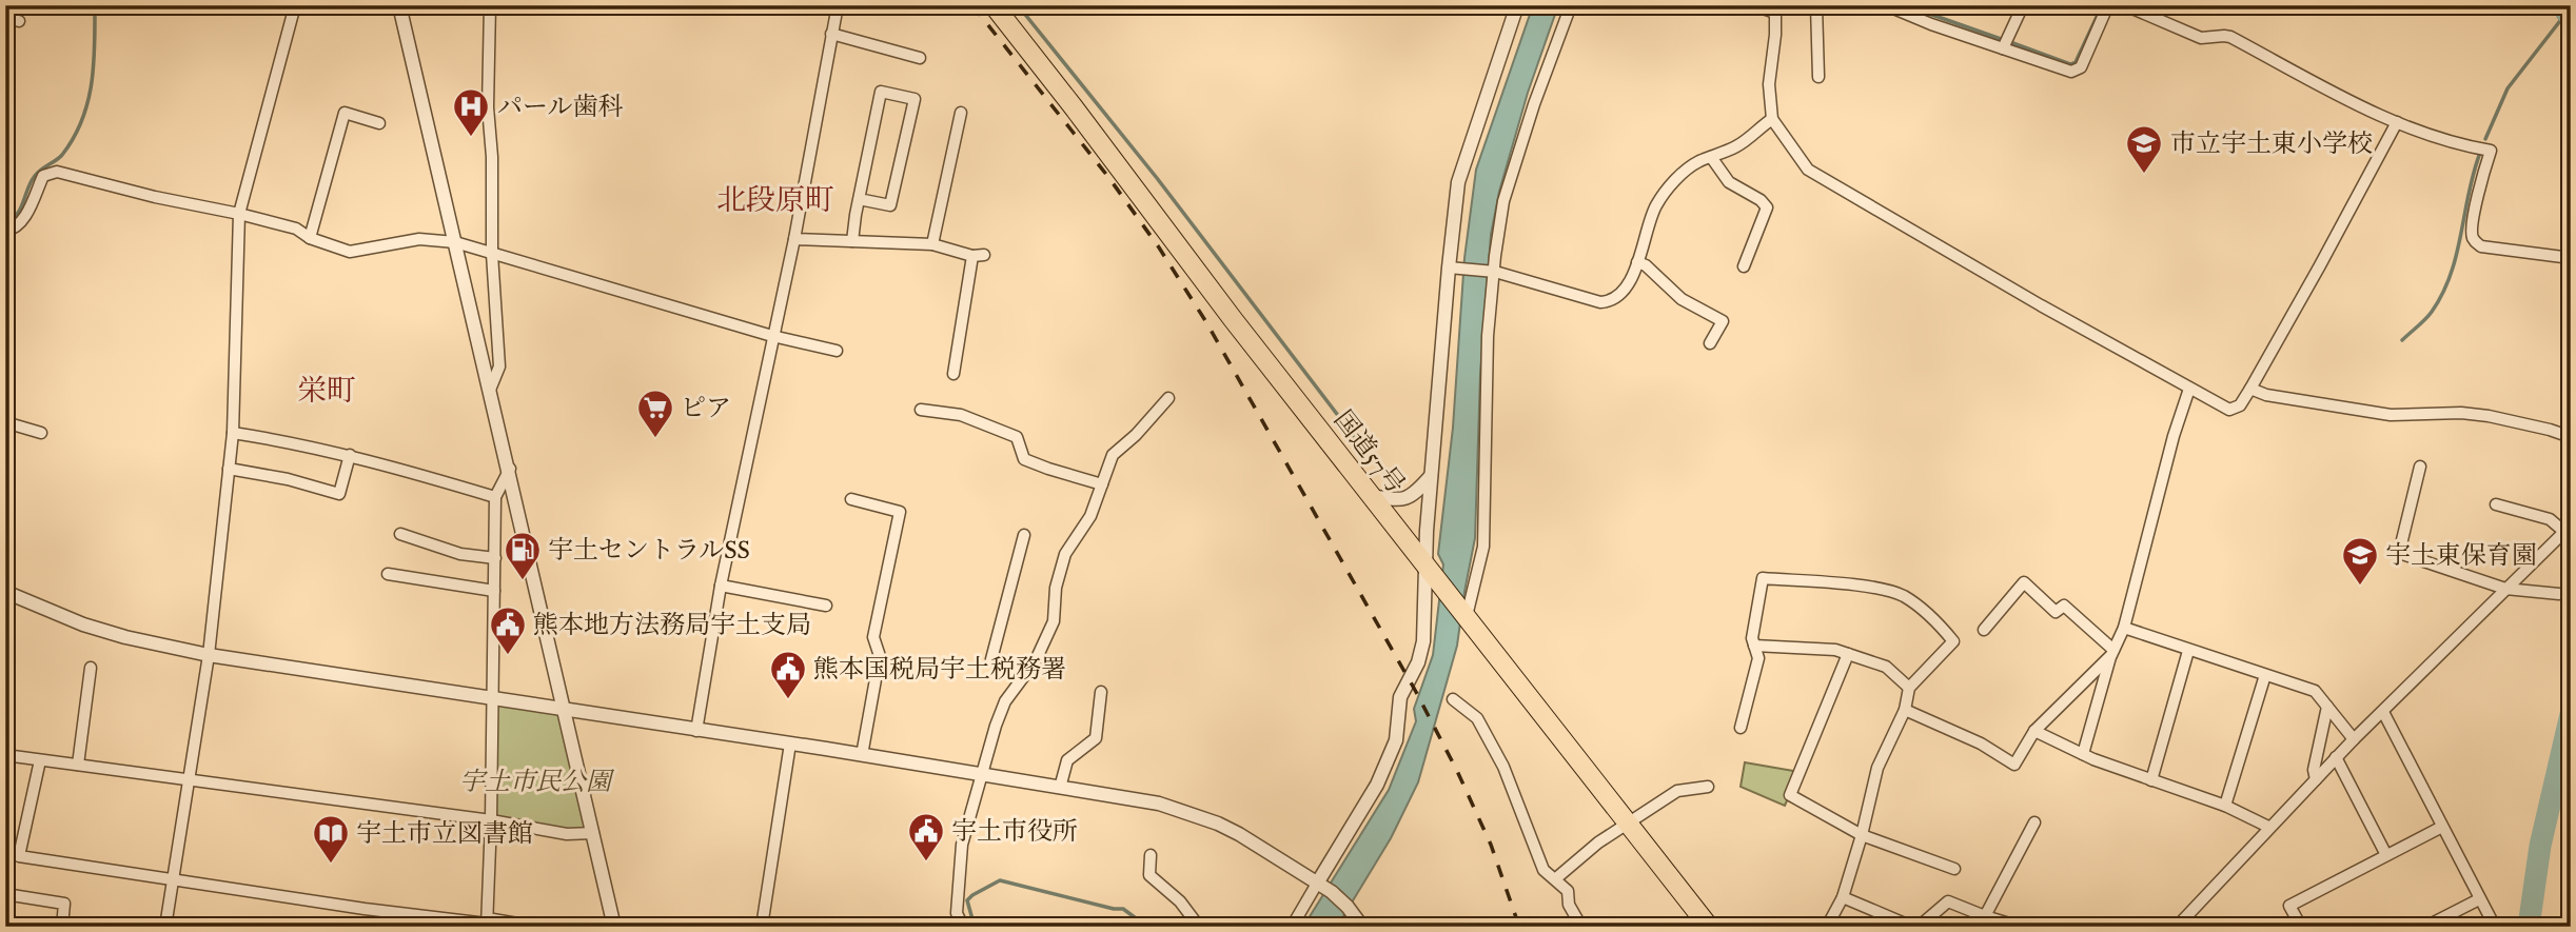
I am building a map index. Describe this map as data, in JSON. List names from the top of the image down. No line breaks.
{"streets":{"highway":["国道57号"]},"districts":["北段原町","栄町"],"parks":["宇土市民公園"],"places":{"hospital":["パール歯科"],"school or university":["市立宇土東小学校","宇土東保育園"],"supermarket":["ピア"],"fuel station":["宇土セントラルSS"],"public building":["熊本地方法務局宇土支局","熊本国税局宇土税務署","宇土市役所"],"library":["宇土市立図書館"]}}
